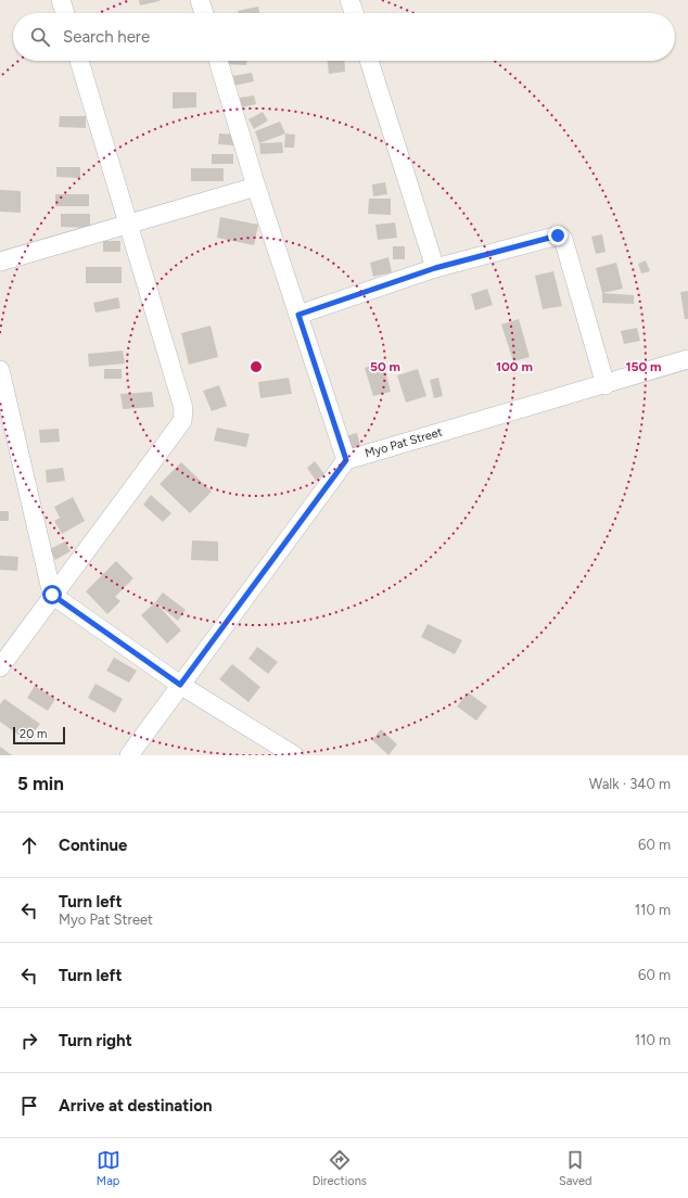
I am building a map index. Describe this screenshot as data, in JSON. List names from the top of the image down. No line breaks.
{"streets":{"street":["Myo Pat Street"]},"scale_bar":"20 m","page":{"search":"Search here","scale":"20 m","heading":["5 min","Walk · 340 m"],"list":[["Continue","60 m"],["Turn left","Myo Pat Street","110 m"],["Turn left","60 m"],["Turn right","110 m"],"Arrive at destination"],"nav":["Map","Directions","Saved"]},"rings":["50 m","100 m","150 m"]}
